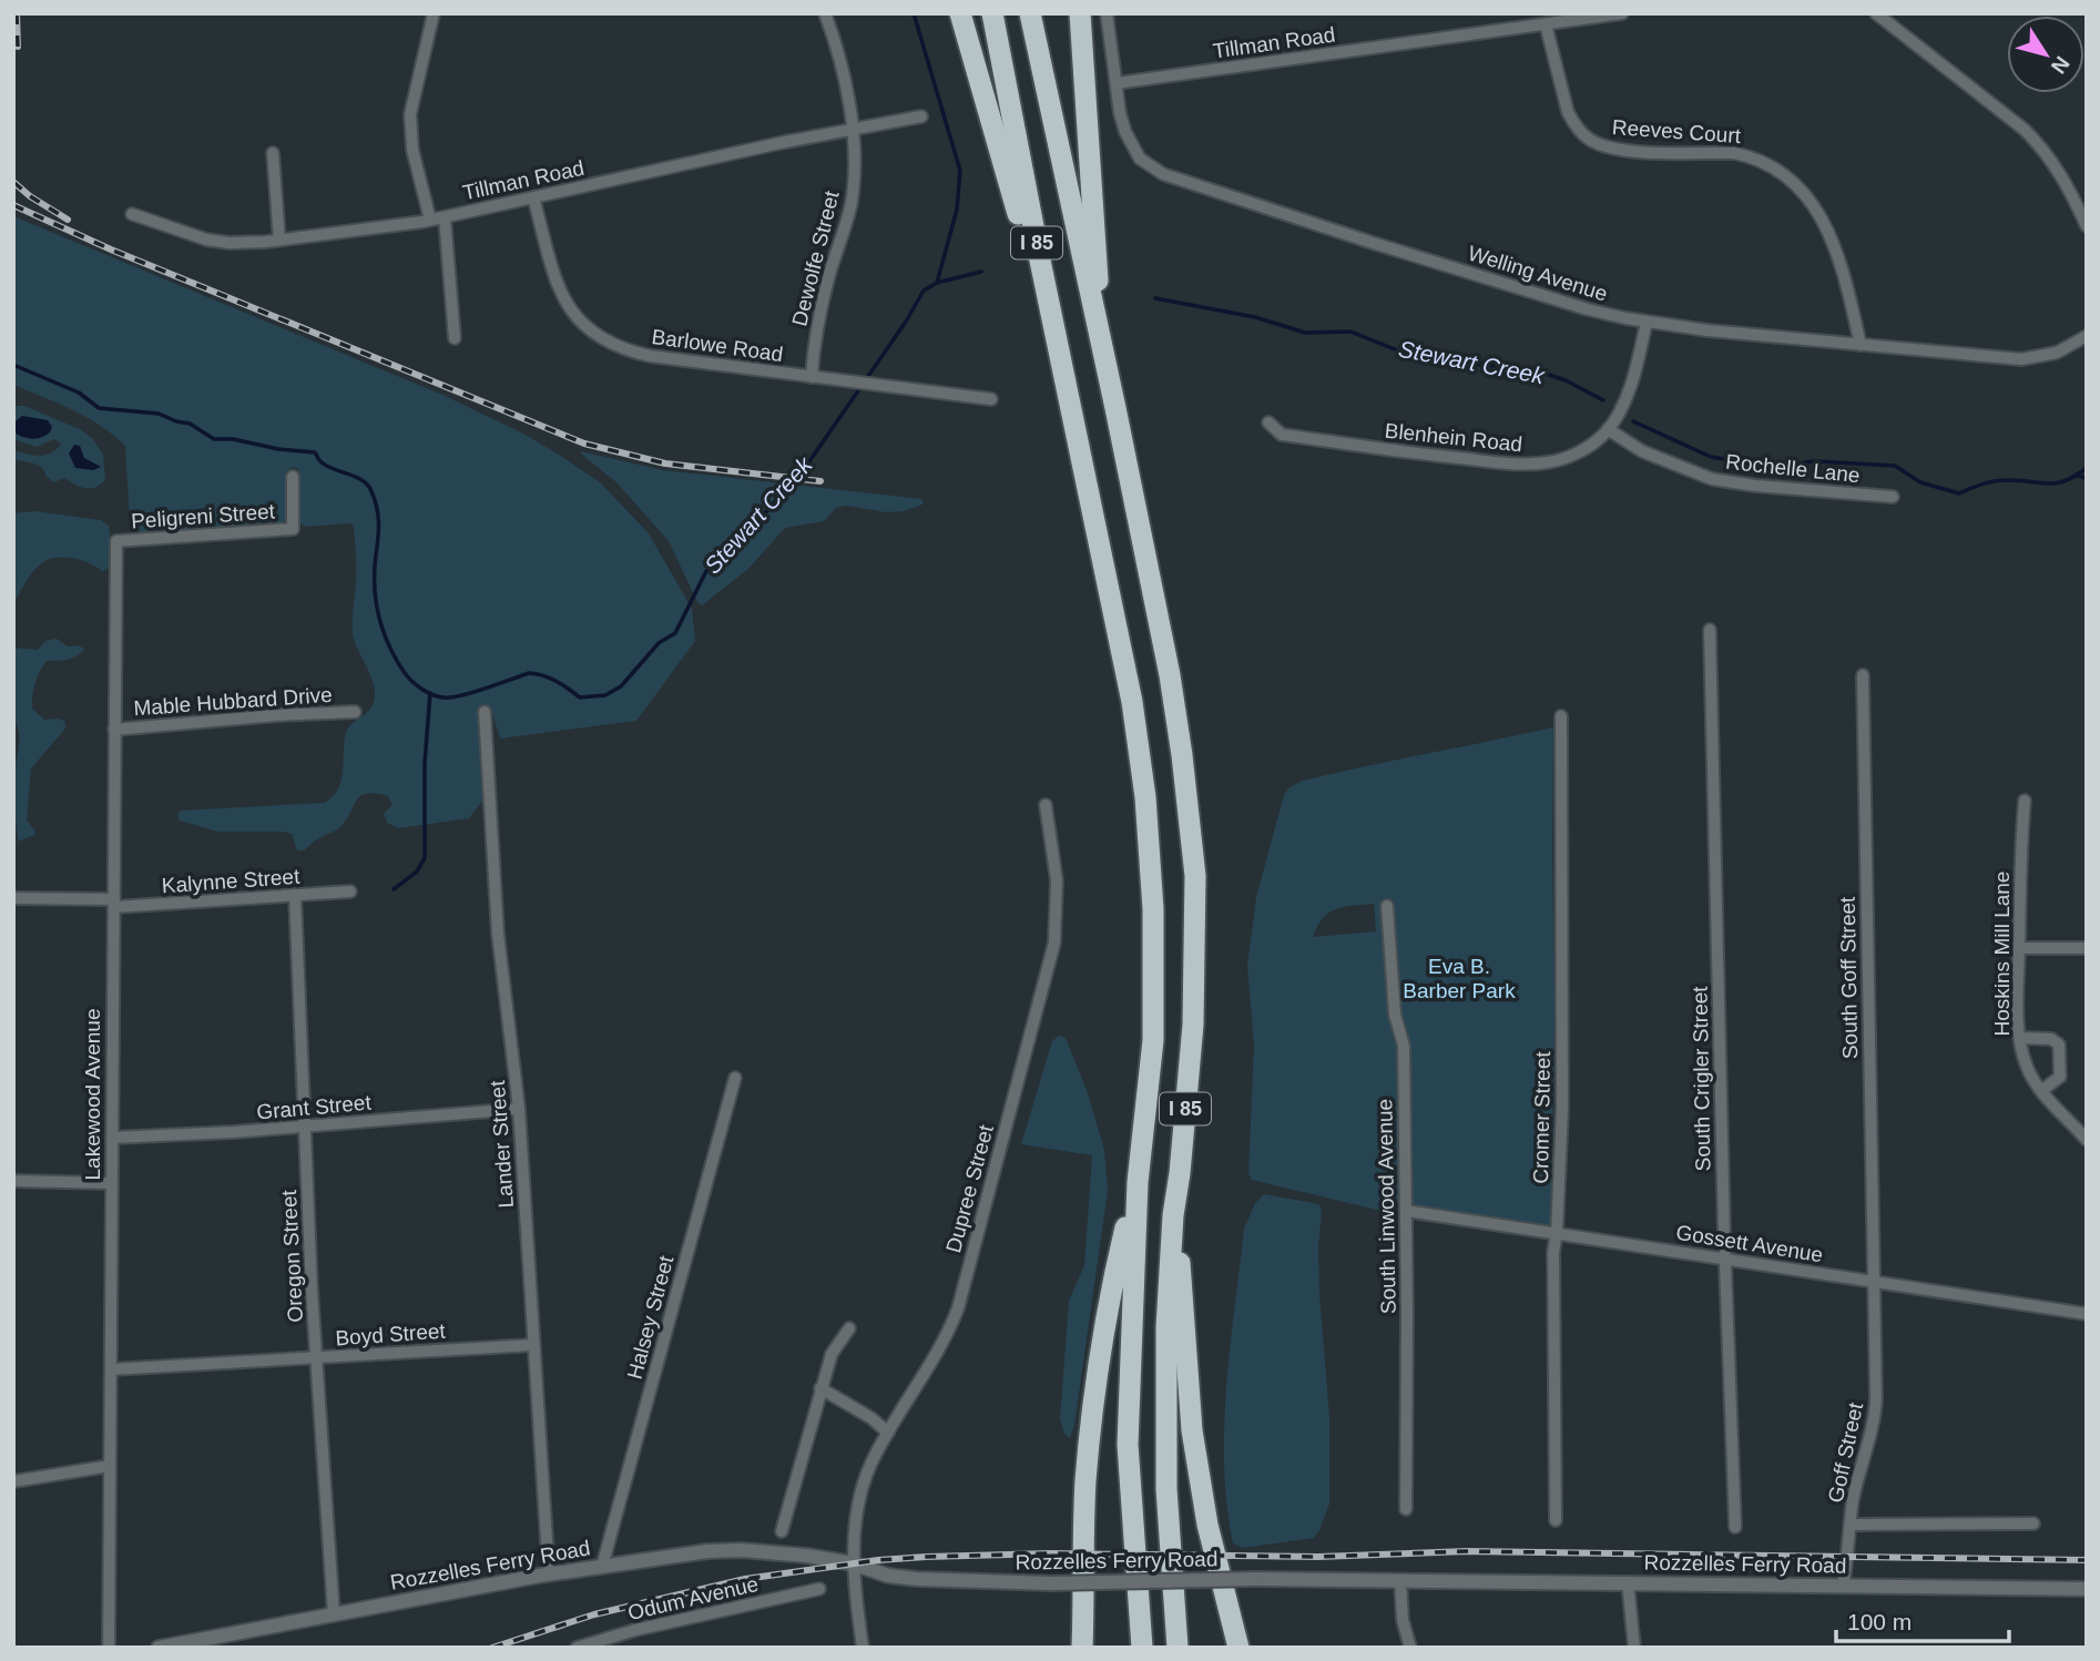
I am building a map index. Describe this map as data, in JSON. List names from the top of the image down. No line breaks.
{"streets":{"highway":["I 85"],"street":["Tillman Road","Reeves Court","Dewolfe Street","Welling Avenue","Barlowe Road","Blenhein Road","Rochelle Lane","Peligreni Street","Mable Hubbard Drive","Kalynne Street","Hoskins Mill Lane","South Goff Street","South Crigler Street","Lakewood Avenue","Grant Street","Cromer Street","Lander Street","Dupree Street","South Linwood Avenue","Gossett Avenue","Oregon Street","Halsey Street","Boyd Street","Goff Street","Rozzelles Ferry Road","Odum Avenue"]},"crossings":[["Tillman Road","Reeves Court"],["Tillman Road","Dewolfe Street"],["Tillman Road","Welling Avenue"],["Tillman Road","Barlowe Road"],["Reeves Court","Welling Avenue"],["Dewolfe Street","Barlowe Road"],["Welling Avenue","Blenhein Road"],["Blenhein Road","Rochelle Lane"],["Peligreni Street","Lakewood Avenue"],["Mable Hubbard Drive","Lakewood Avenue"],["Kalynne Street","Lakewood Avenue"],["Kalynne Street","Oregon Street"],["South Goff Street","Gossett Avenue"],["South Goff Street","Goff Street"],["South Crigler Street","Gossett Avenue"],["Lakewood Avenue","Grant Street"],["Lakewood Avenue","Boyd Street"],["Grant Street","Lander Street"],["Grant Street","Oregon Street"],["Cromer Street","Gossett Avenue"],["Lander Street","Boyd Street"],["Lander Street","Rozzelles Ferry Road"],["Dupree Street","Rozzelles Ferry Road"],["South Linwood Avenue","Gossett Avenue"],["Gossett Avenue","Goff Street"],["Oregon Street","Boyd Street"],["Oregon Street","Rozzelles Ferry Road"],["Halsey Street","Rozzelles Ferry Road"],["Goff Street","Rozzelles Ferry Road"]],"water":["Stewart Creek"],"parks":["Eva B. Barber Park"],"scale_bar":"100 m","north":"bottom right"}
